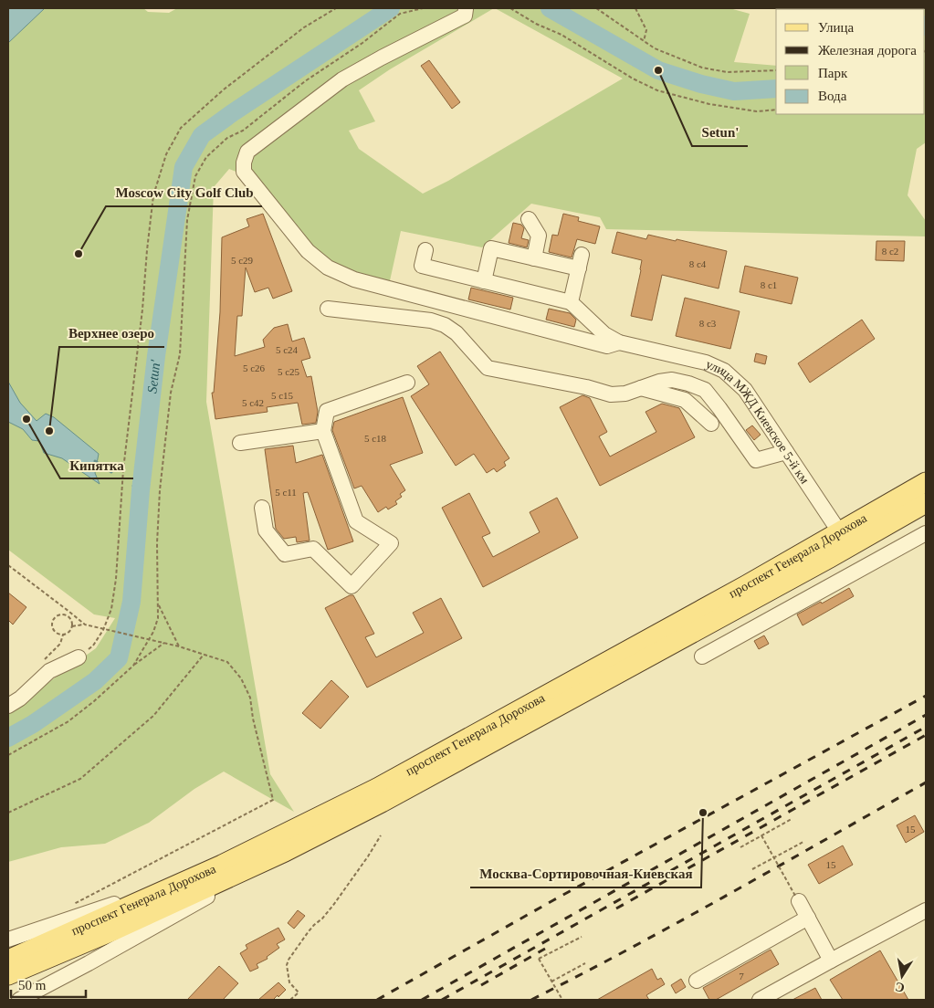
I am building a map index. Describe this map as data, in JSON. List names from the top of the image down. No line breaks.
{"streets":{"main road":["проспект Генерала Дорохова"],"street":["улица МЖД Киевское 5-й км"]},"crossings":[["улица МЖД Киевское 5-й км","проспект Генерала Дорохова"]],"water":["Setun'"],"places":["Setun'","Moscow City Golf Club","Кипятка","Верхнее озеро","Москва-Сортировочная-Киевская"],"house_numbers":["8 с2","5 с29","8 с4","8 с1","8 с3","5 с24","5 с26","5 с25","5 с15","5 с42","5 с18","5 с11","15","15","7"],"legend":["Улица","Железная дорога","Парк","Вода"],"scale_bar":"50 m","north":"bottom"}
